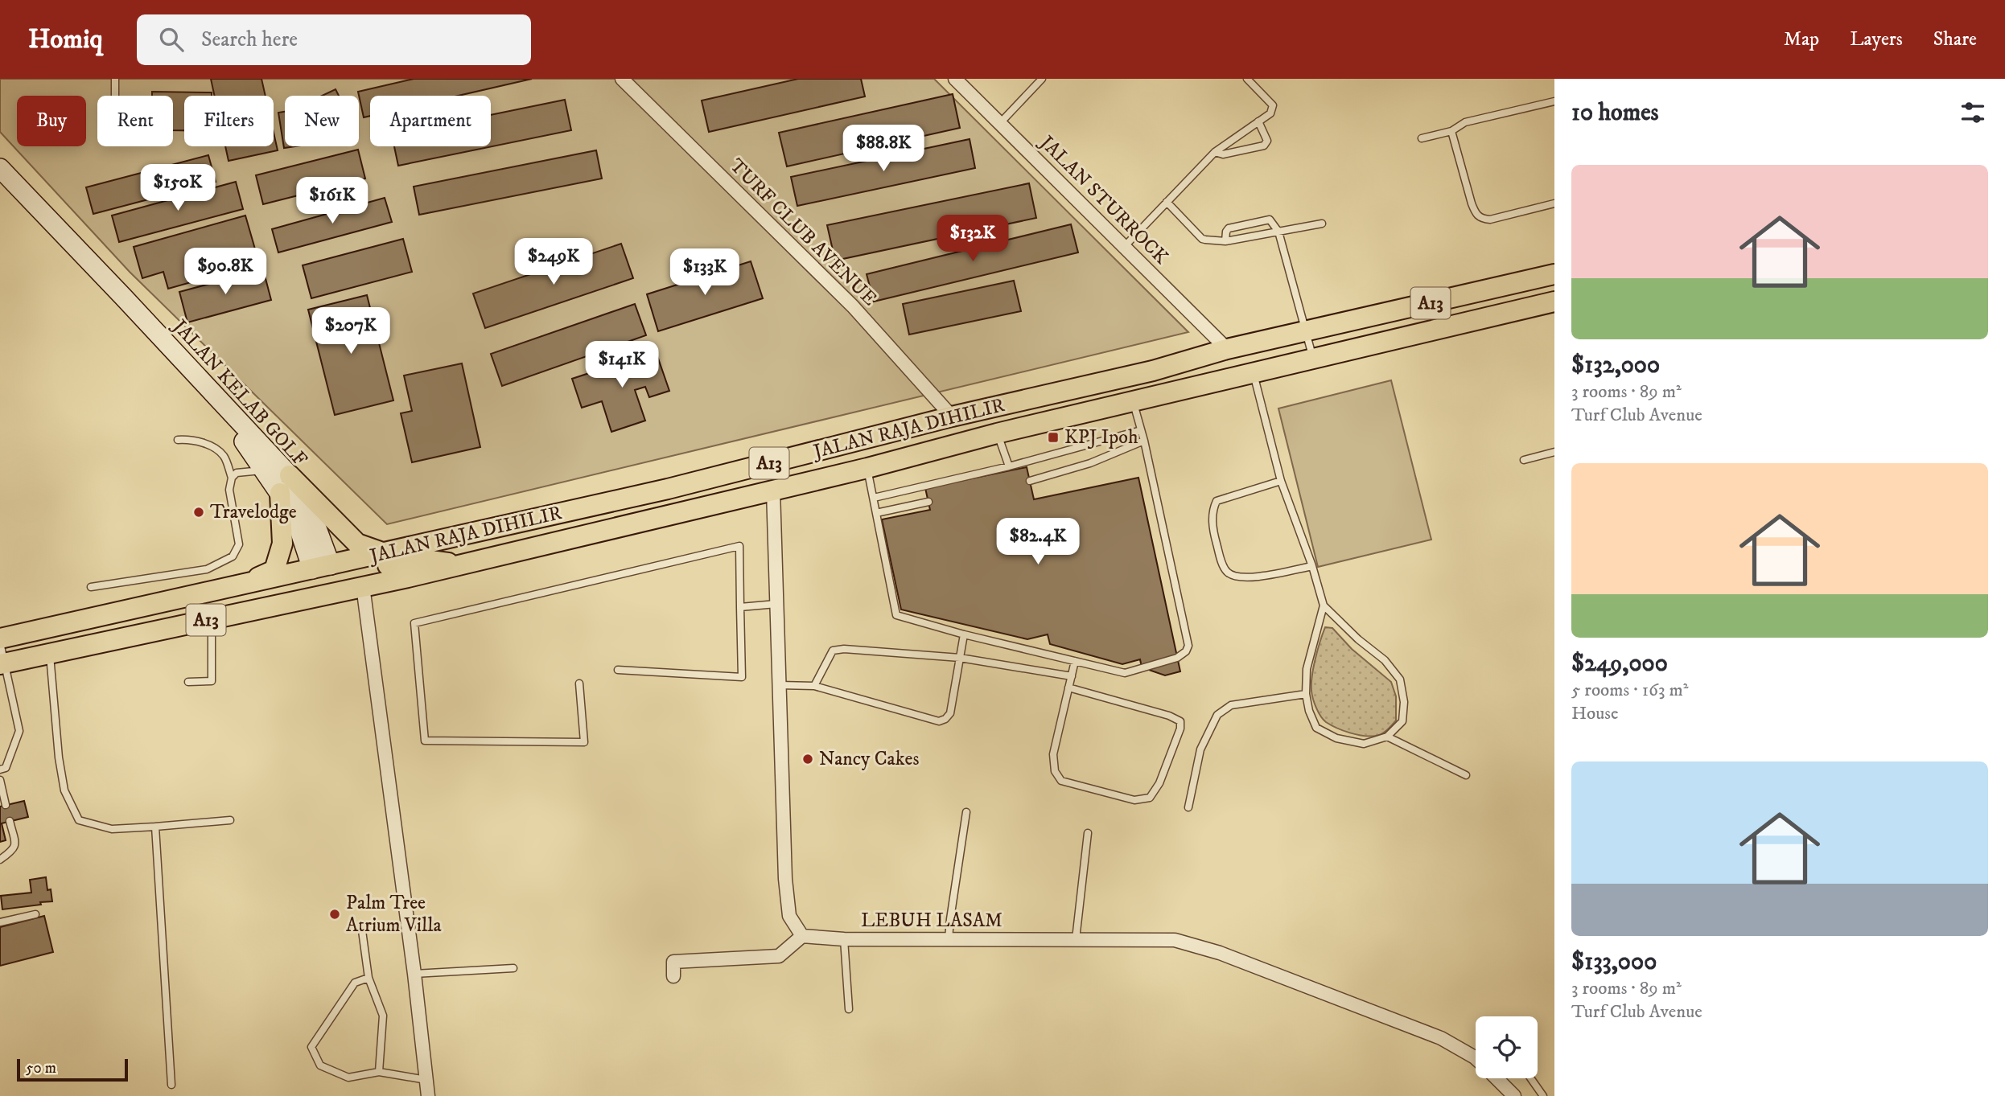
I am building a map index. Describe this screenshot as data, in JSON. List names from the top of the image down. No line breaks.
{"streets":{"main road":["A13","JALAN RAJA DIHILIR"],"street":["JALAN STURROCK","TURF CLUB AVENUE","JALAN KELAB GOLF","LEBUH LASAM"]},"crossings":[["JALAN STURROCK","JALAN RAJA DIHILIR"],["TURF CLUB AVENUE","JALAN RAJA DIHILIR"]],"places":{"transit":["KPJ Ipoh"],"other":["Travelodge","Nancy Cakes","Palm Tree Atrium Villa"]},"scale_bar":"50 m","page":{"header":"Homiq","search":"Search here","nav":["Map","Layers","Share"],"heading":"10 homes","chip":["Buy","Rent","Filters","New","Apartment"],"price":["$88.8K","$150K","$161K","$132K","$249K","$90.8K","$133K","$207K","$141K","$82.4K"],"list":[{"name":"$132,000","note":"3 rooms · 89 m² · Turf Club Avenue"},{"name":"$249,000","note":"5 rooms · 163 m² · House"},{"name":"$133,000","note":"3 rooms · 89 m² · Turf Club Avenue"}],"scale":"50 m"}}
